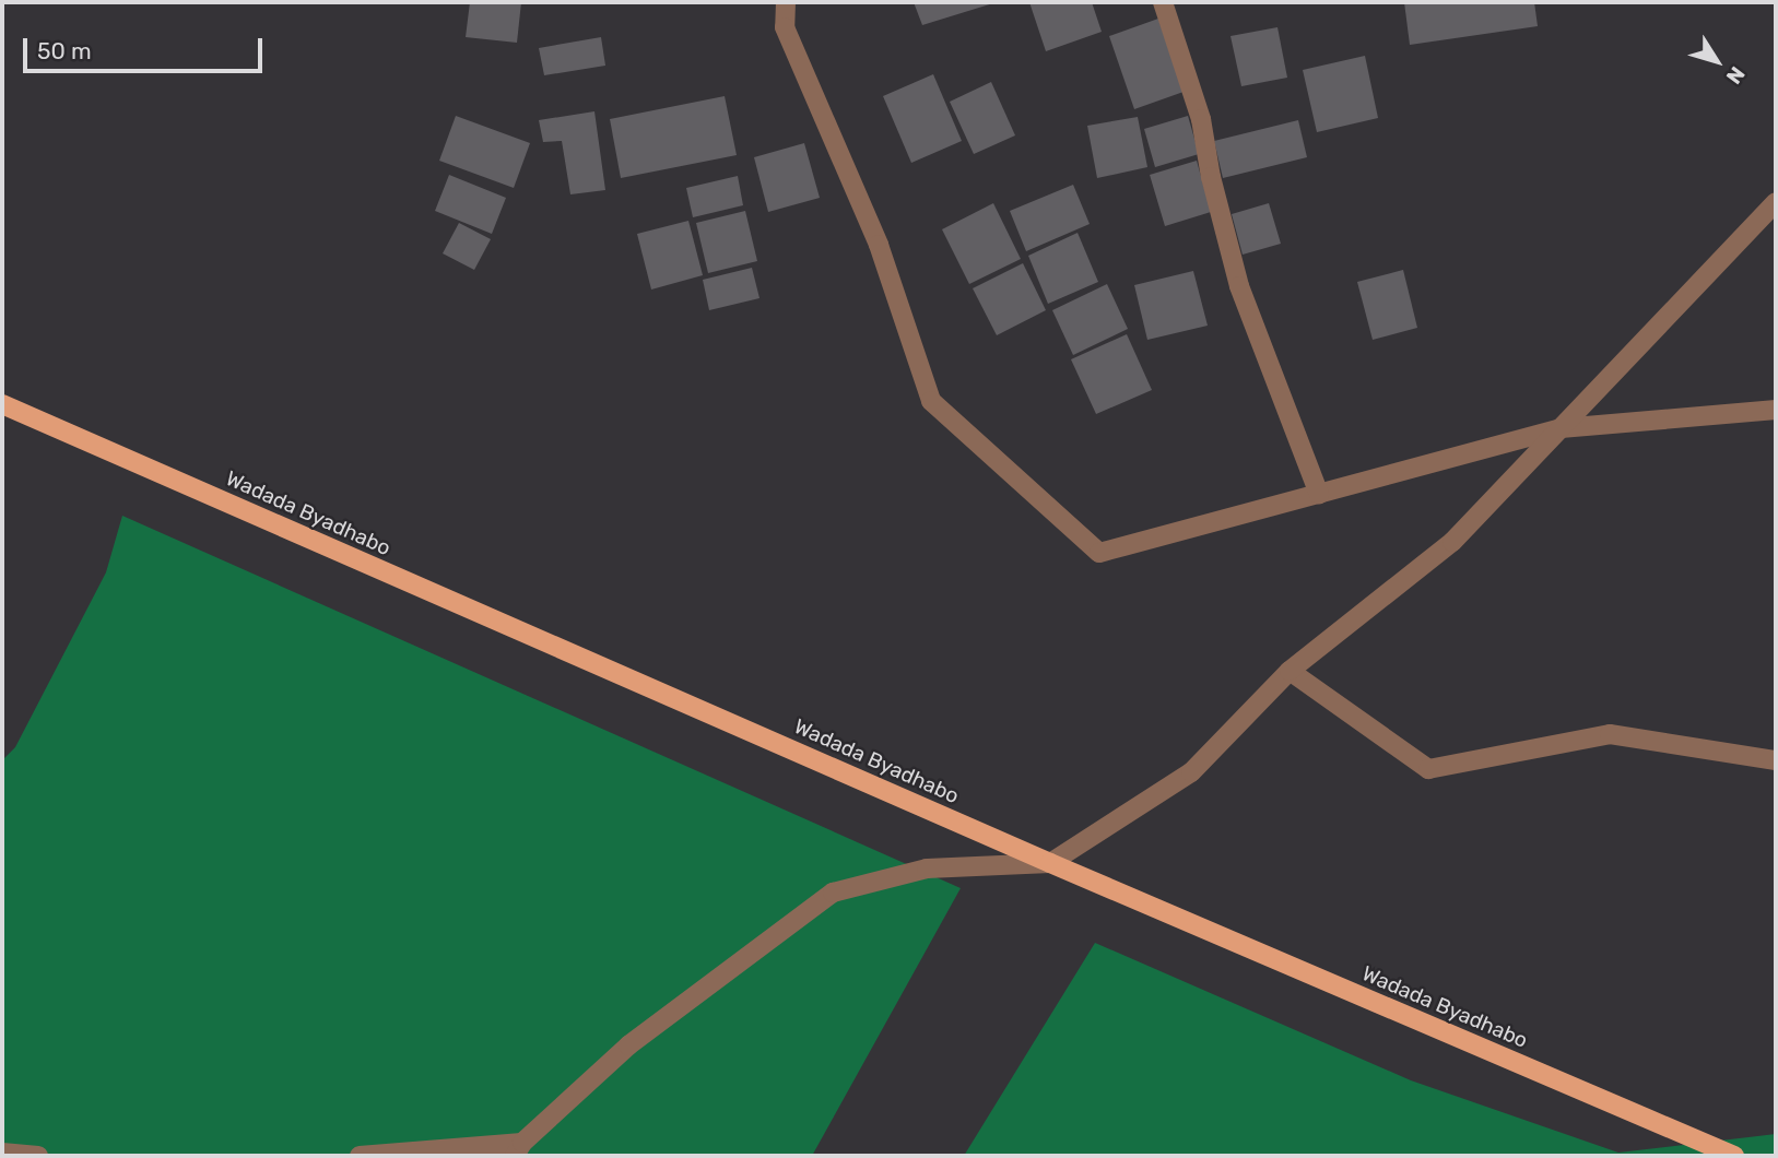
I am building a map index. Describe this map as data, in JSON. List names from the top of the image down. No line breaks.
{"streets":{"main road":["Wadada Byadhabo"]},"scale_bar":"50 m","north":"bottom right"}
